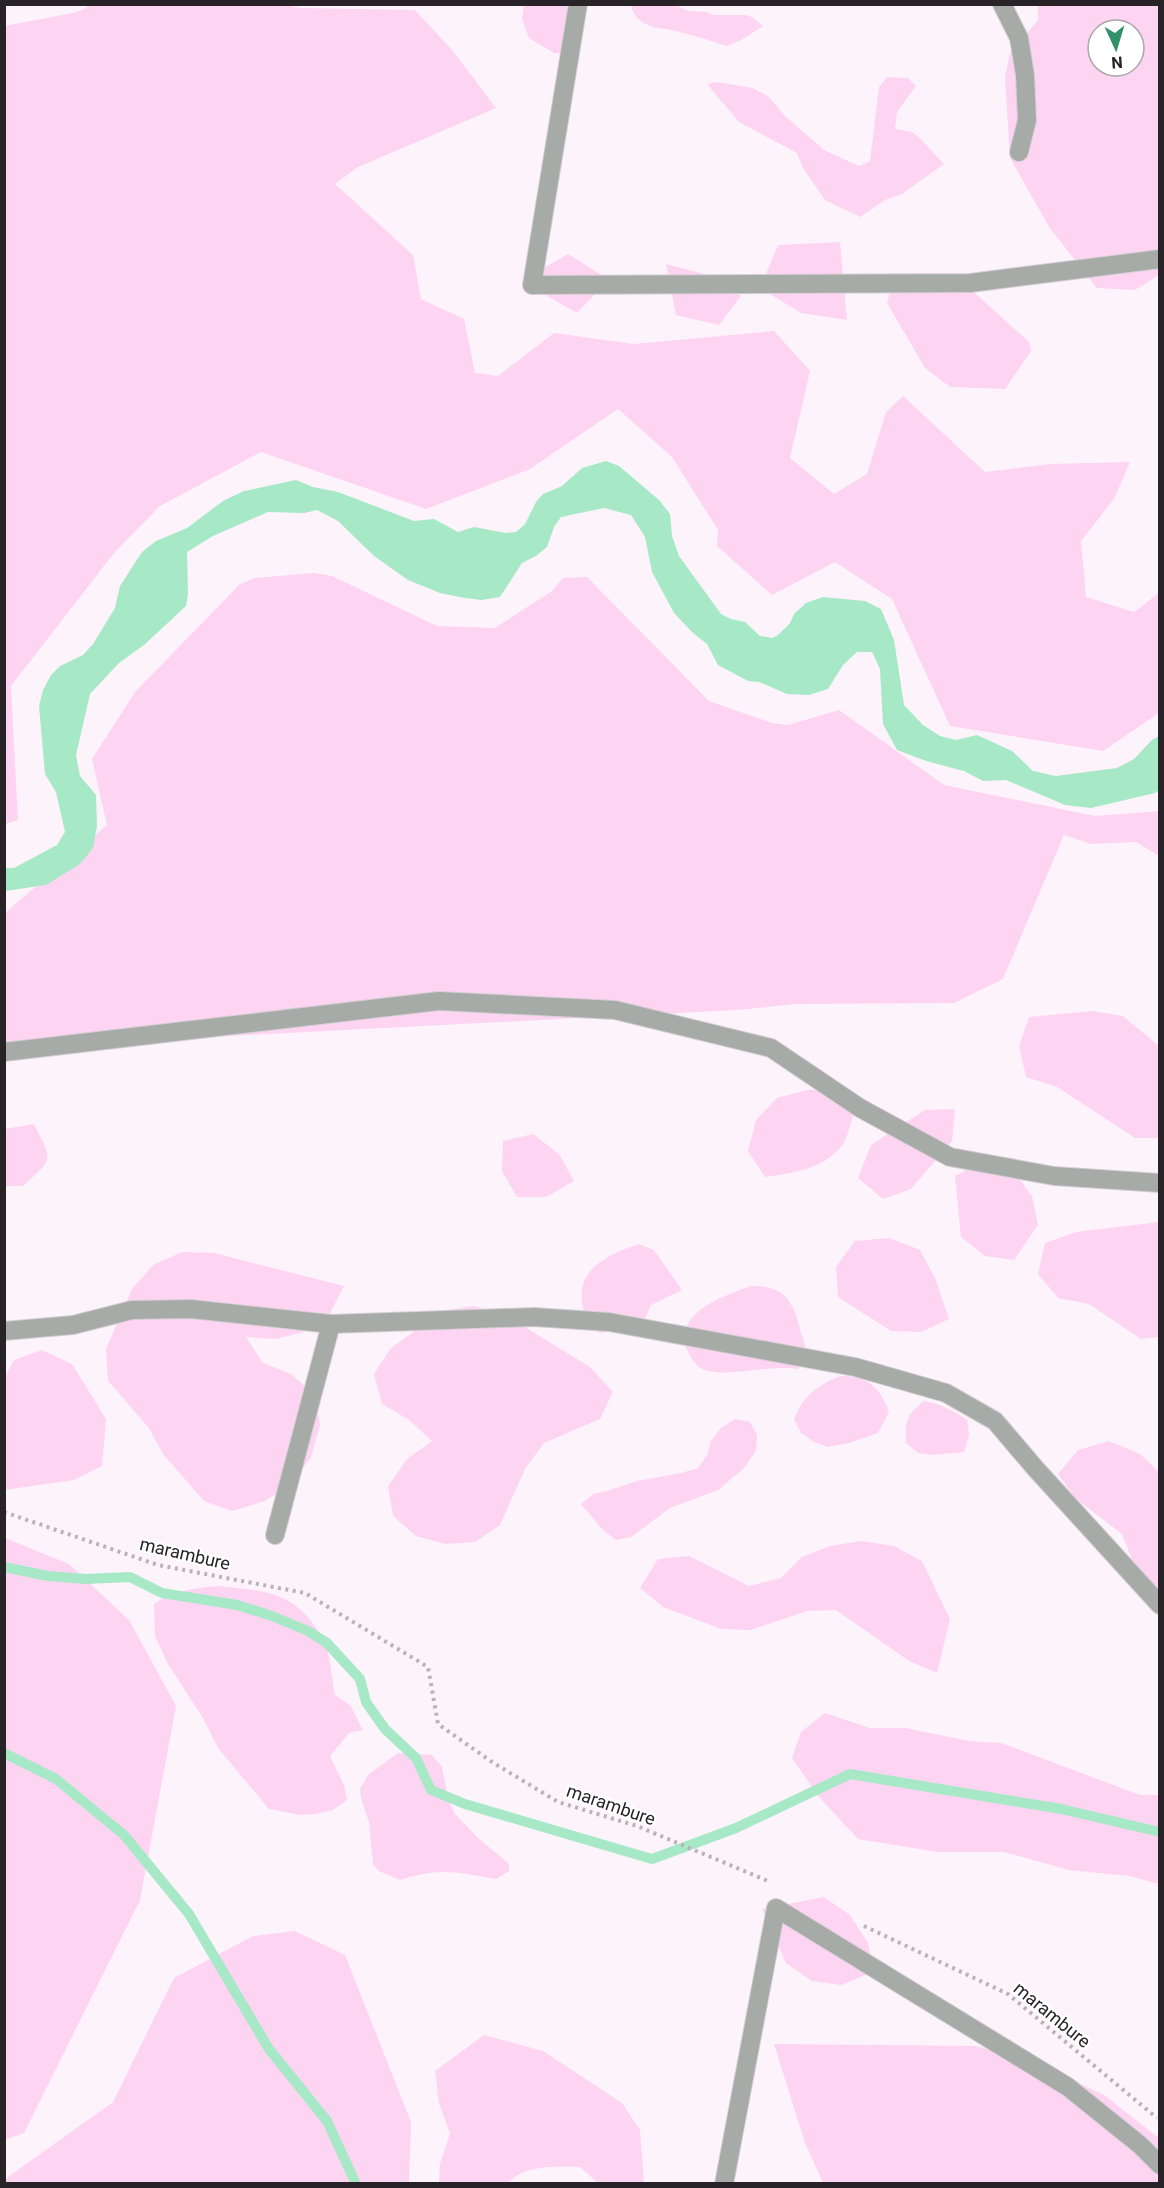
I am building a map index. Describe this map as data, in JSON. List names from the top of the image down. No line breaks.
{"streets":{"path":["marambure"]},"north":"bottom"}
